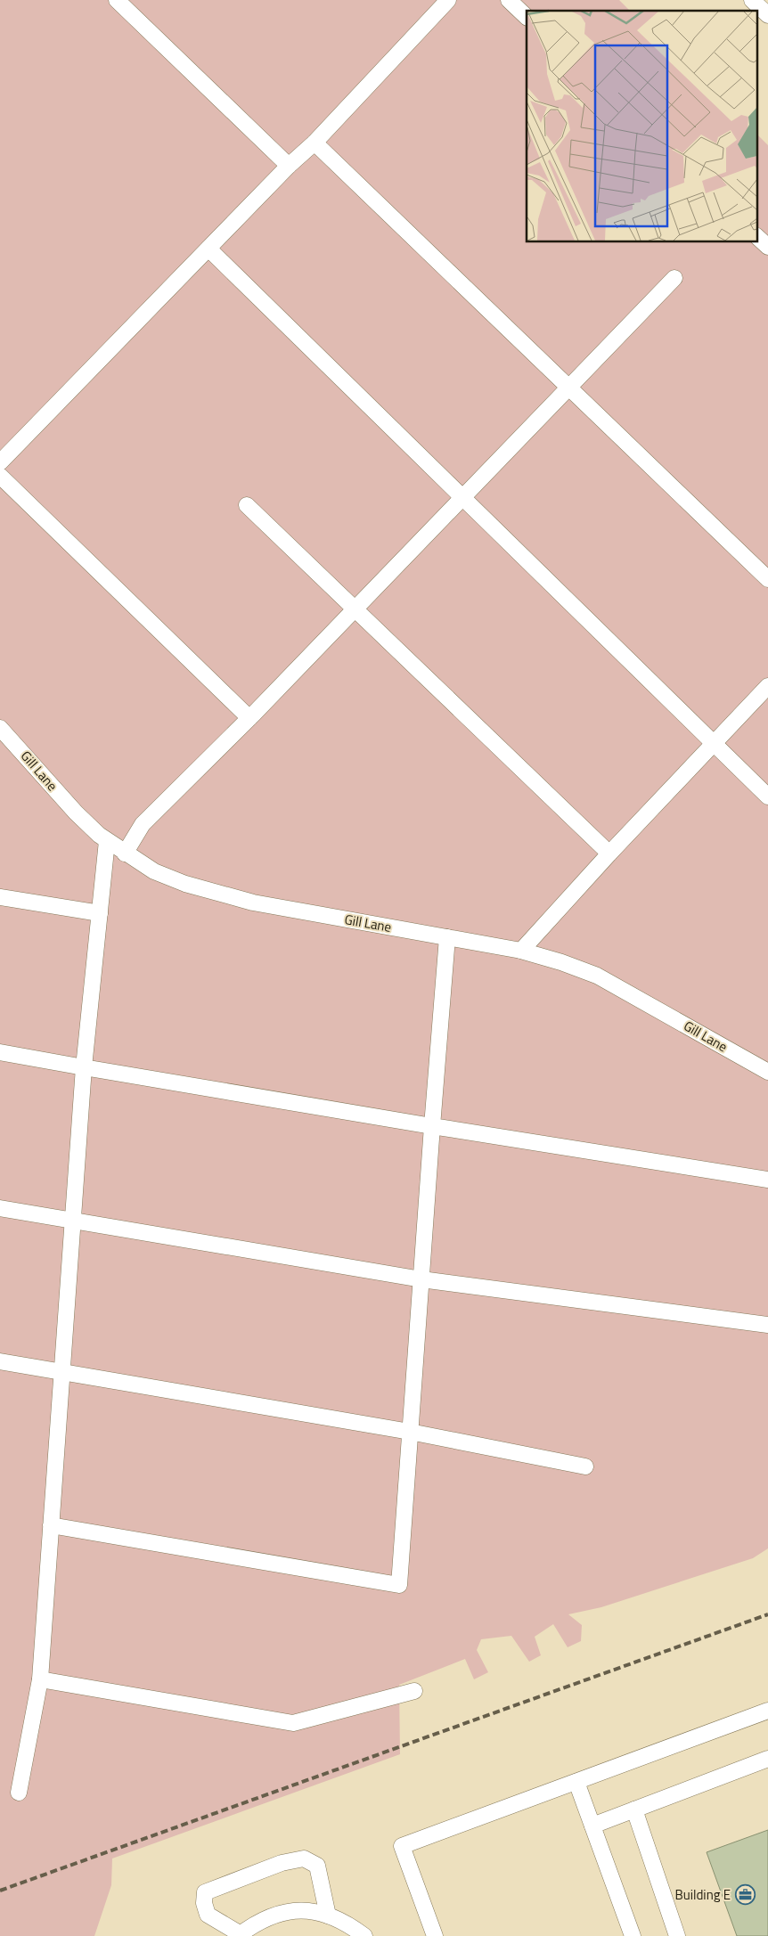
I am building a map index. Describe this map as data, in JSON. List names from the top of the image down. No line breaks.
{"streets":{"street":["Gill Lane"]},"places":{"office":["Building E"]}}
